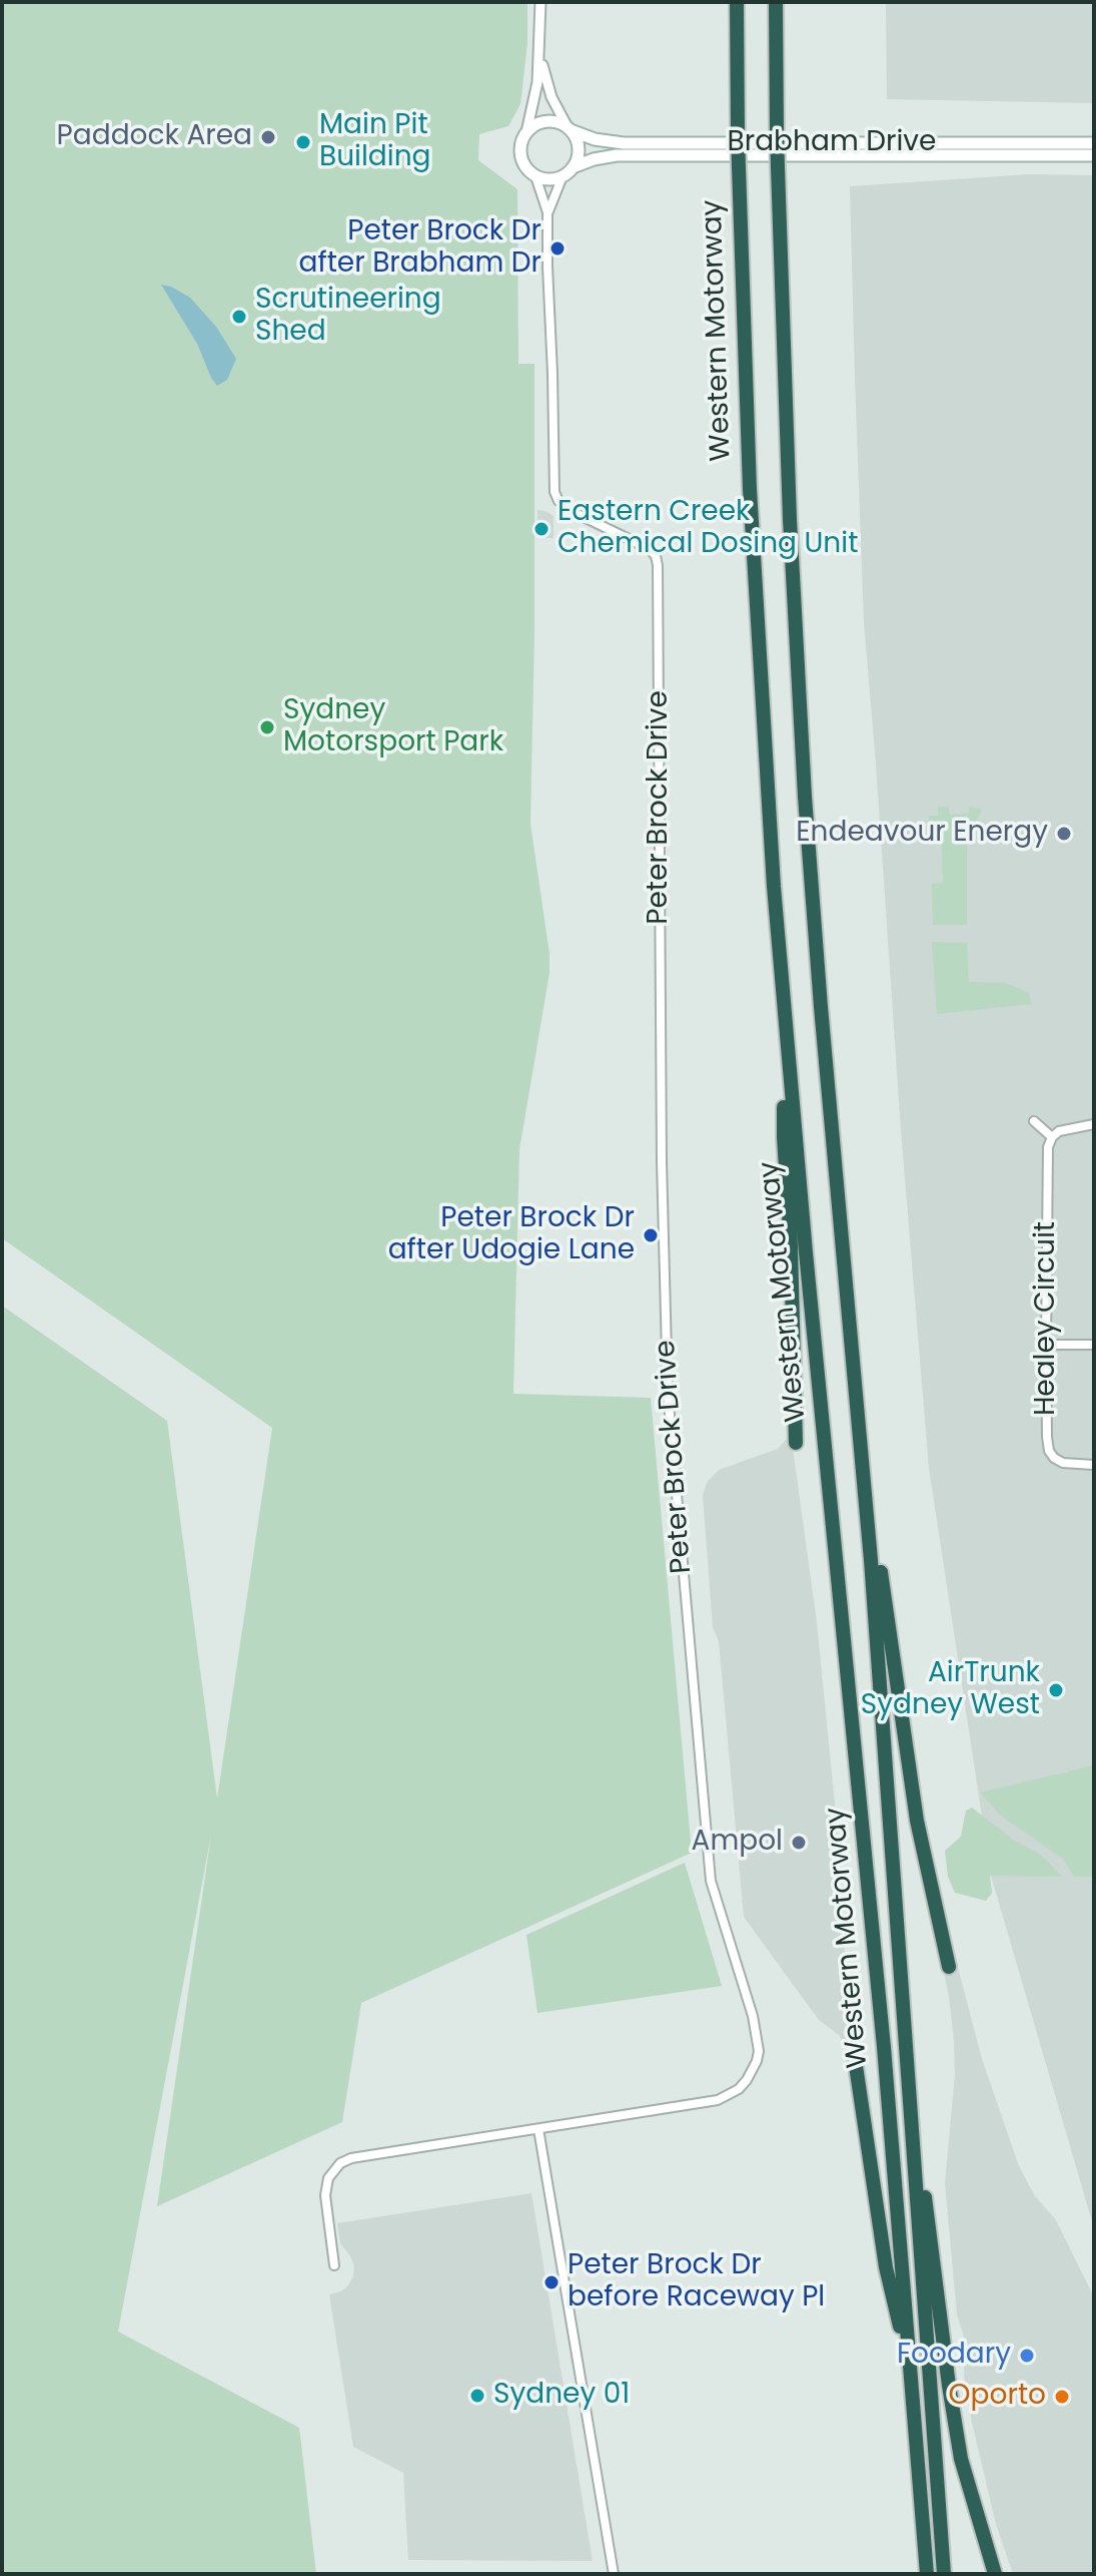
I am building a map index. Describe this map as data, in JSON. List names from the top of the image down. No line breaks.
{"streets":{"highway":["Western Motorway"],"main road":["Brabham Drive"],"street":["Peter Brock Drive","Healey Circuit"]},"crossings":[["Brabham Drive","Peter Brock Drive"]],"places":["Paddock Area","Main Pit Building","Peter Brock Dr after Brabham Dr","Scrutineering Shed","Eastern Creek Chemical Dosing Unit","Sydney Motorsport Park","Endeavour Energy","Peter Brock Dr after Udogie Lane","AirTrunk Sydney West","Ampol","Peter Brock Dr before Raceway Pl","Foodary","Sydney 01","Oporto"]}
